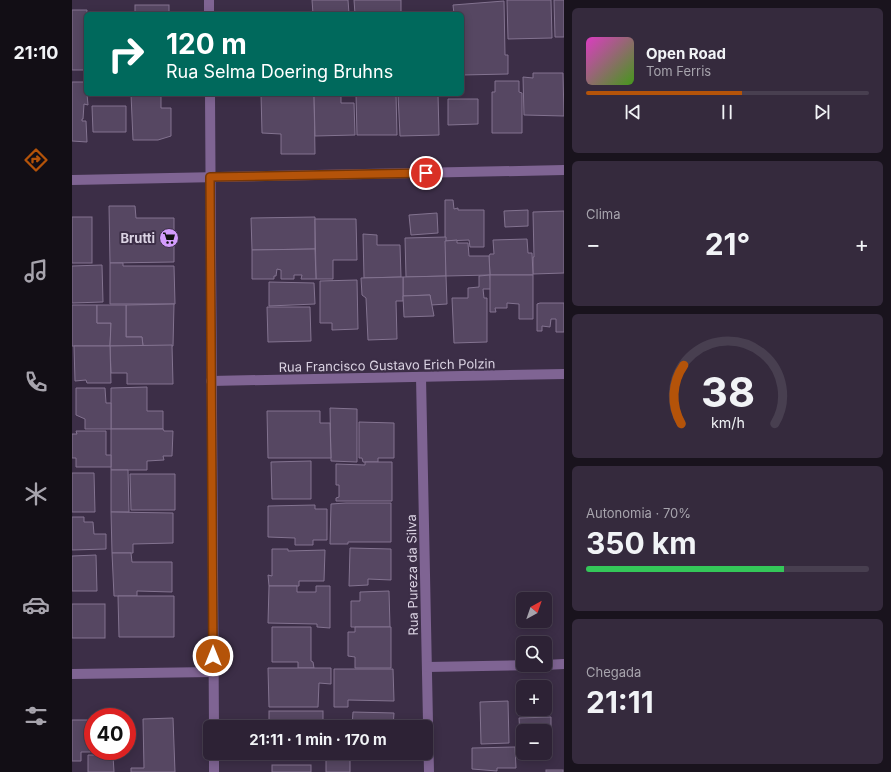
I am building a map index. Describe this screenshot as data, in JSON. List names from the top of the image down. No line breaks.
{"streets":{"street":["Rua Francisco Gustavo Erich Polzin","Rua Pureza da Silva"]},"crossings":[["Rua Francisco Gustavo Erich Polzin","Rua Pureza da Silva"]],"places":{"supermarket":["Brutti"]},"north":"top right","page":{"tabs":"21:10","turn":["120 m","Rua Selma Doering Bruhns"],"song":["Open Road","Tom Ferris"],"tile":["Clima",["Autonomia · 70%","350 km"],["Chegada","21:11"]],"heat":["−","21°","+"],"map_buttons":["+","−"],"limit":"40","trip":"21:11 · 1 min · 170 m","gauge":["38","km/h"]}}
